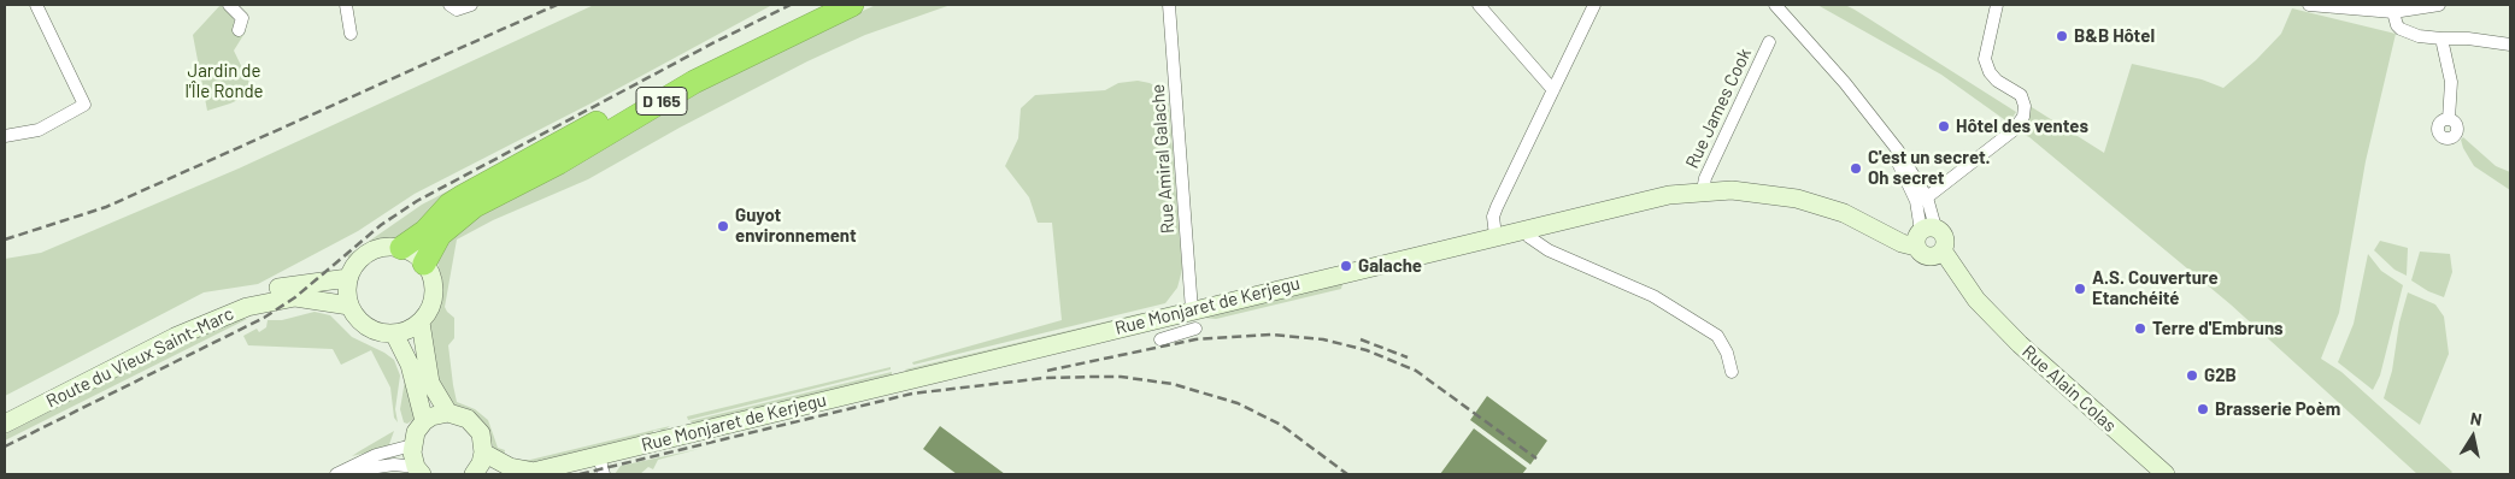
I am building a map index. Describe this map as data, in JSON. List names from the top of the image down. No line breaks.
{"streets":{"highway":["D 165"],"street":["Rue James Cook","Rue Amiral Galache","Rue Monjaret de Kerjegu","Route du Vieux Saint-Marc","Rue Alain Colas"]},"crossings":[["D 165","Route du Vieux Saint-Marc"],["Rue James Cook","Rue Monjaret de Kerjegu"],["Rue Amiral Galache","Rue Monjaret de Kerjegu"],["Rue Monjaret de Kerjegu","Rue Alain Colas"]],"parks":["Jardin de l'Île Ronde"],"places":["B&B Hôtel","Hôtel des ventes","C'est un secret. Oh secret","Guyot environnement","Galache","A.S. Couverture Etanchéité","Terre d'Embruns","G2B","Brasserie Poèm"],"north":"top"}
